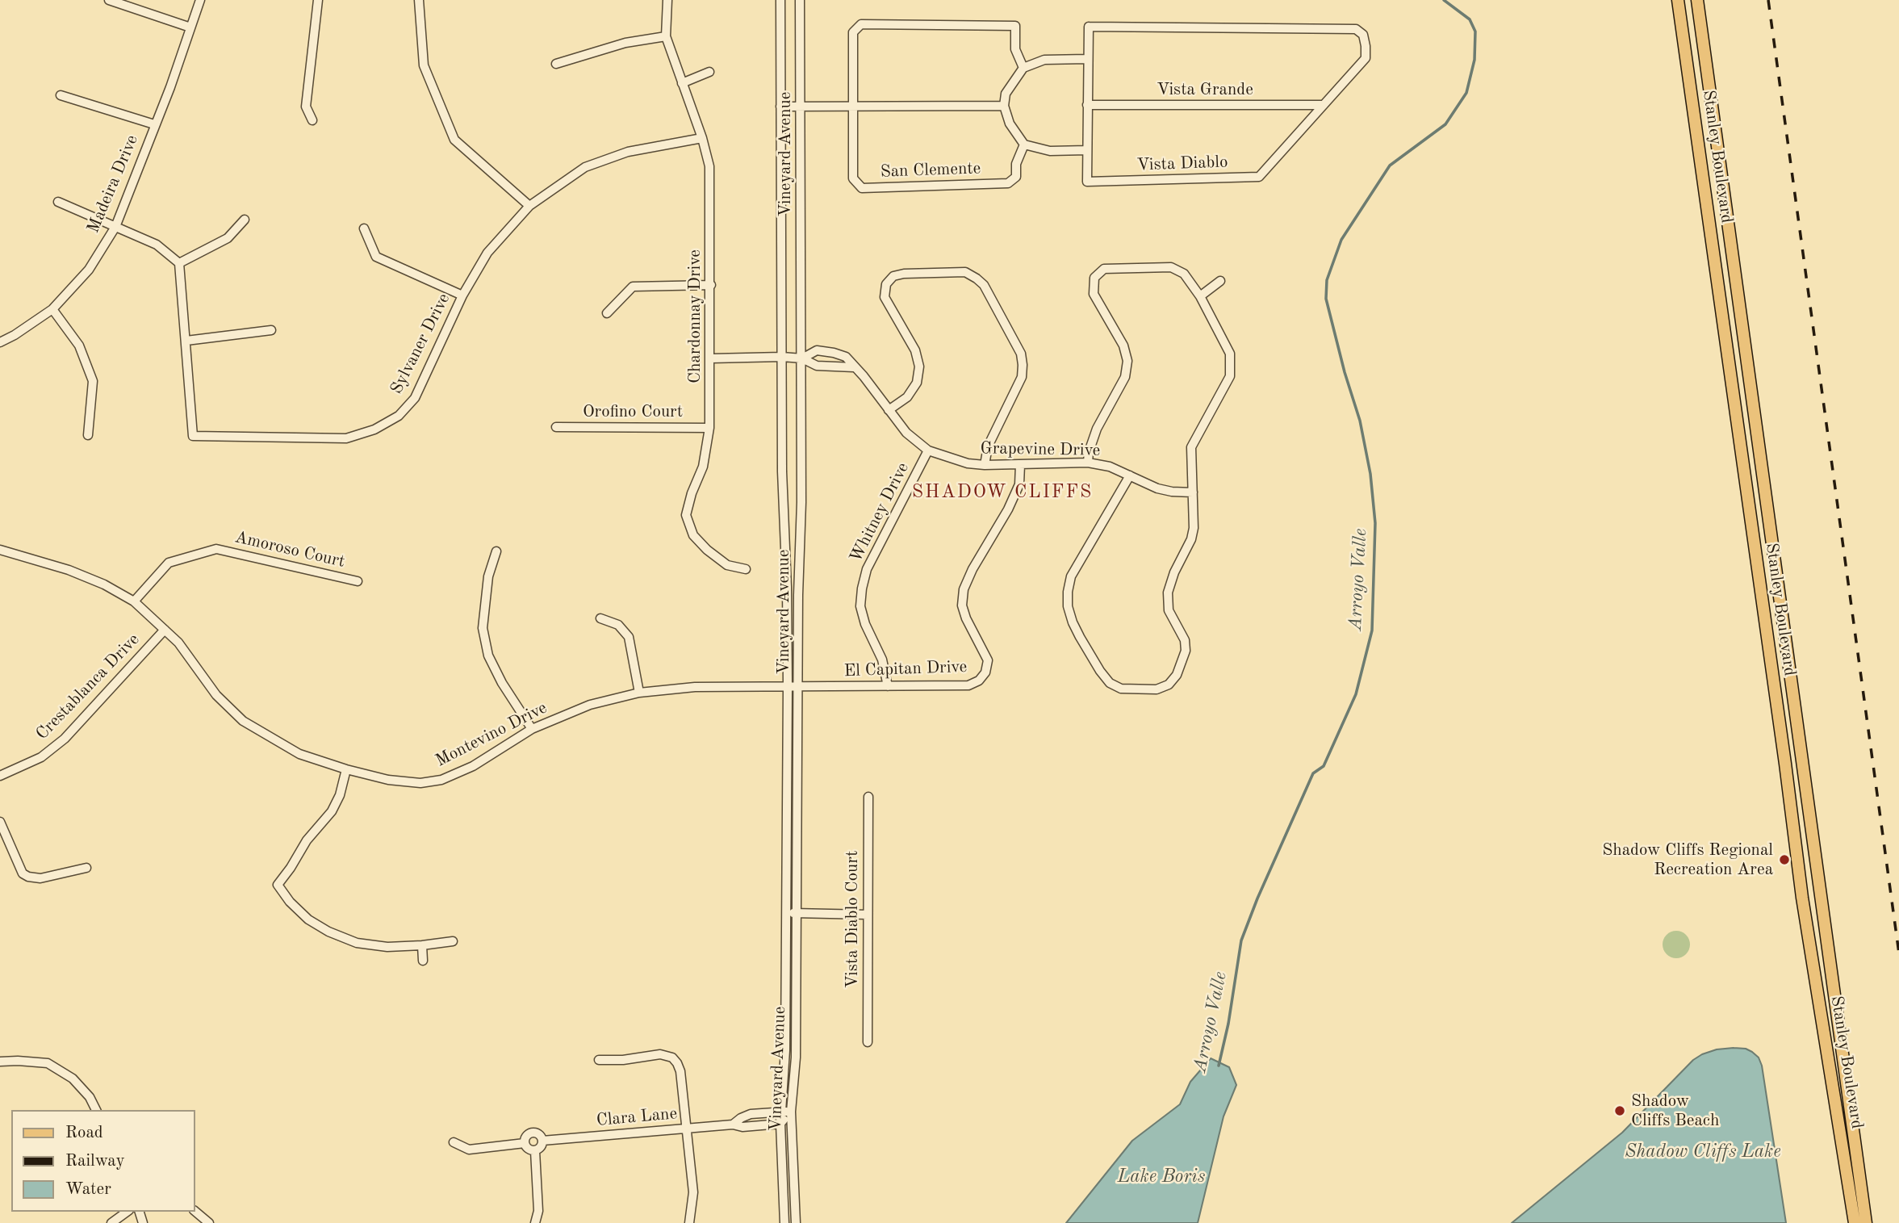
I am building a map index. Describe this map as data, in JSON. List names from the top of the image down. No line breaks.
{"streets":{"main road":["Stanley Boulevard"],"street":["Vista Grande","Vineyard Avenue","Vista Diablo","San Clemente","Madeira Drive","Chardonnay Drive","Sylvaner Drive","Orofino Court","Grapevine Drive","Whitney Drive","Amoroso Court","El Capitan Drive","Crestablanca Drive","Montevino Drive","Vista Diablo Court","Clara Lane"]},"crossings":[["Vista Grande","Vista Diablo"],["Vista Grande","San Clemente"],["Vineyard Avenue","Grapevine Drive"],["Vineyard Avenue","El Capitan Drive"],["Vineyard Avenue","Montevino Drive"],["Vineyard Avenue","Clara Lane"],["Vista Diablo","San Clemente"],["Chardonnay Drive","Sylvaner Drive"],["Chardonnay Drive","Orofino Court"],["Grapevine Drive","Whitney Drive"],["Grapevine Drive","El Capitan Drive"],["Whitney Drive","El Capitan Drive"],["Amoroso Court","Montevino Drive"],["El Capitan Drive","Montevino Drive"],["Crestablanca Drive","Montevino Drive"]],"districts":["SHADOW CLIFFS"],"water":["Arroyo Valle","Shadow Cliffs Lake","Lake Boris"],"places":["Shadow Cliffs Regional Recreation Area","Shadow Cliffs Beach"],"legend":["Road","Railway","Water"]}
